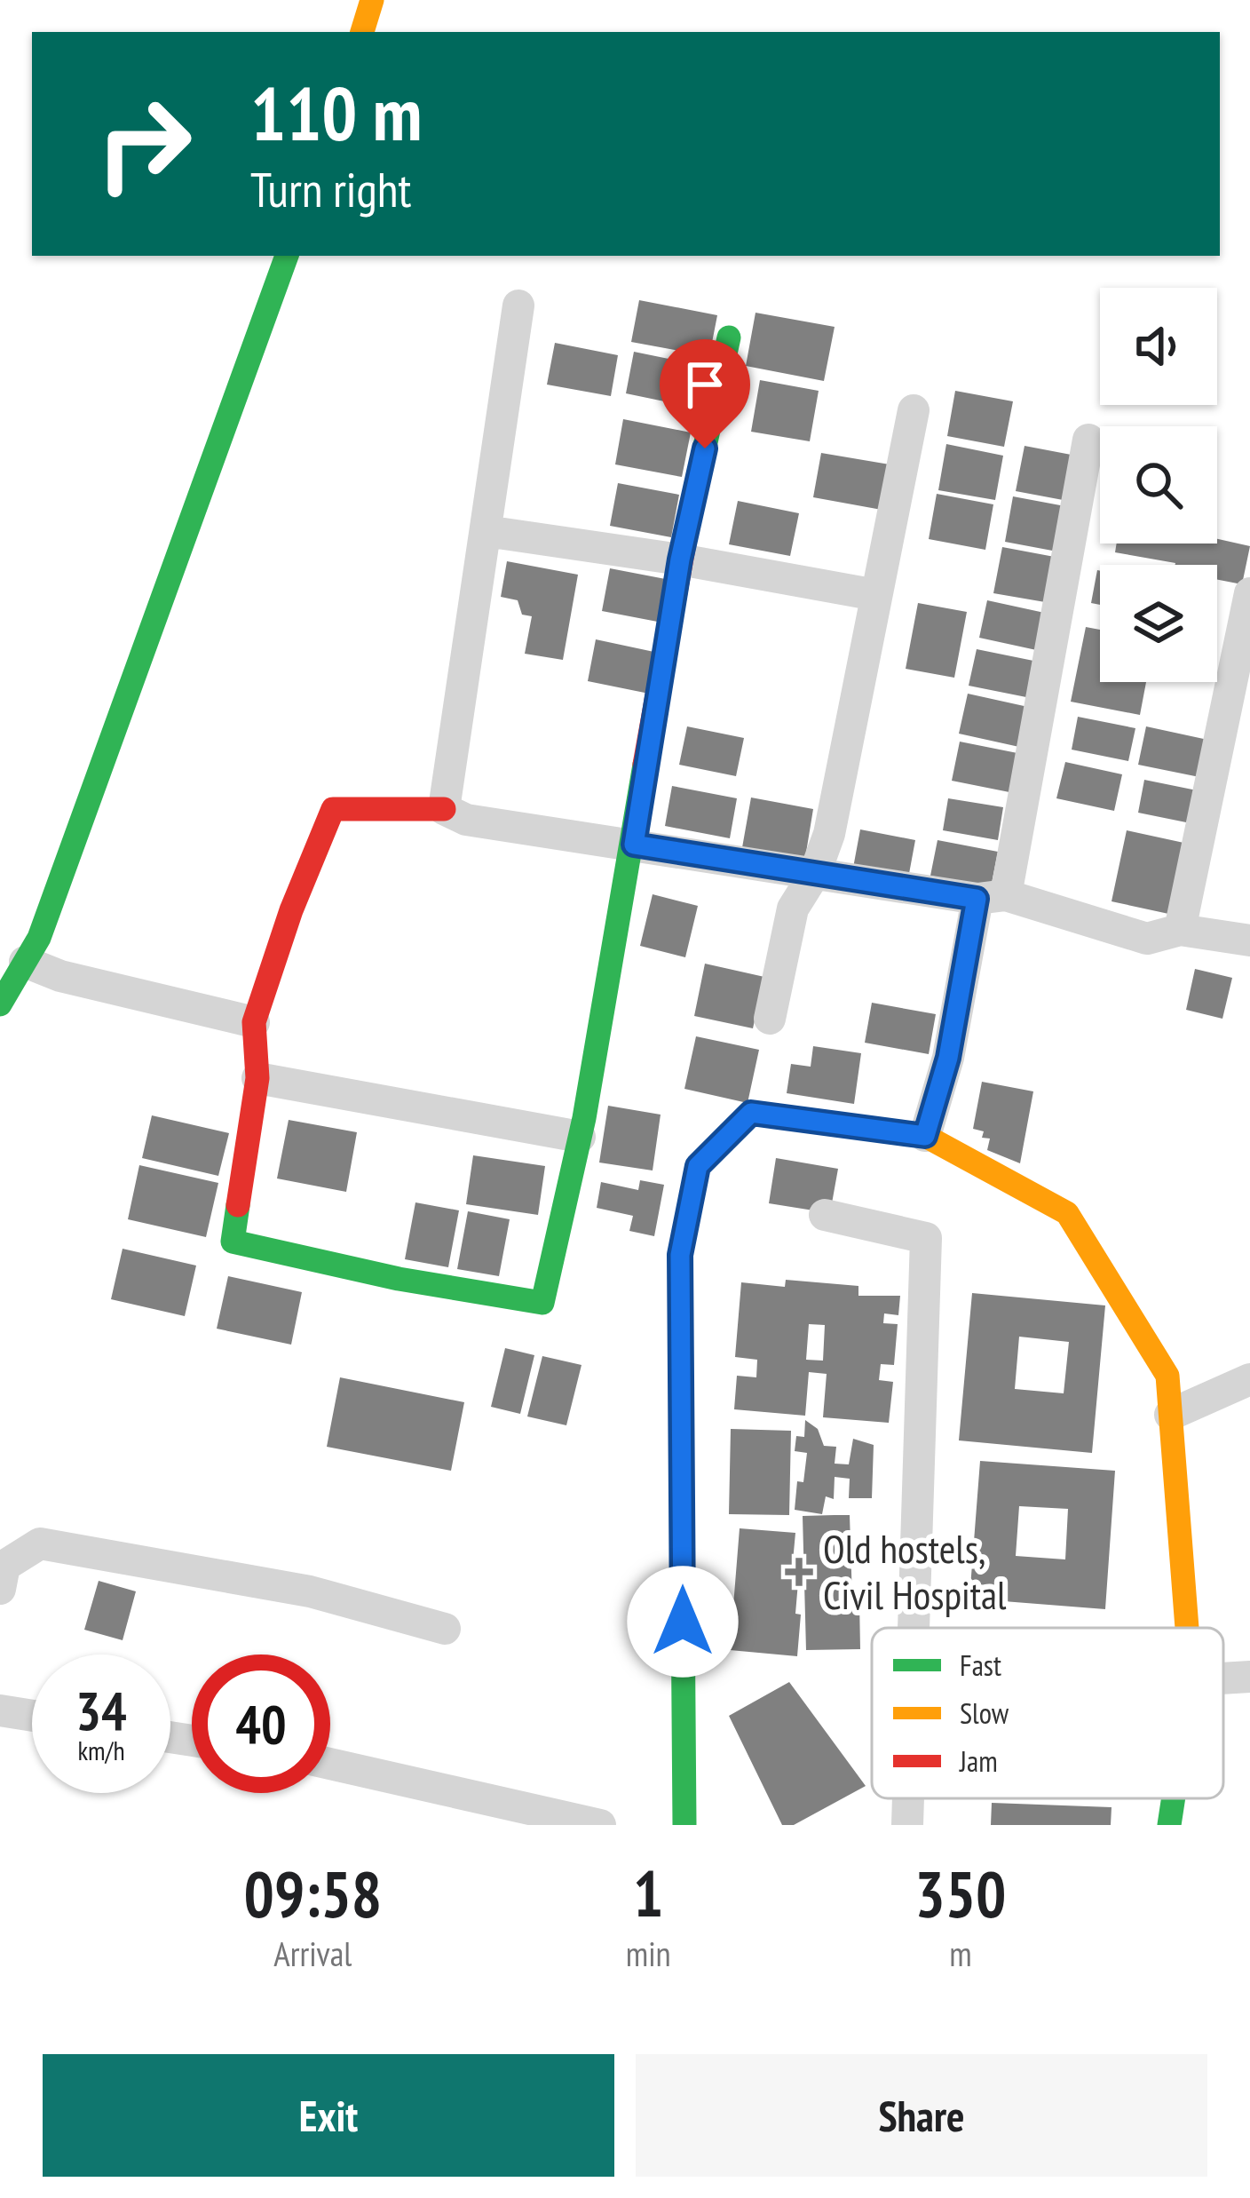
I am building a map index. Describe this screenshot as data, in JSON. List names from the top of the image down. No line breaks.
{"places":{"health":["Old hostels, Civil Hospital"]},"legend":["Fast","Slow","Jam"],"page":{"turn":["110 m","Turn right"],"speed":"34 km/h","limit":"40","eta":["09:58","Arrival","1","min","350","m"],"buttons":["Exit","Share"]}}
